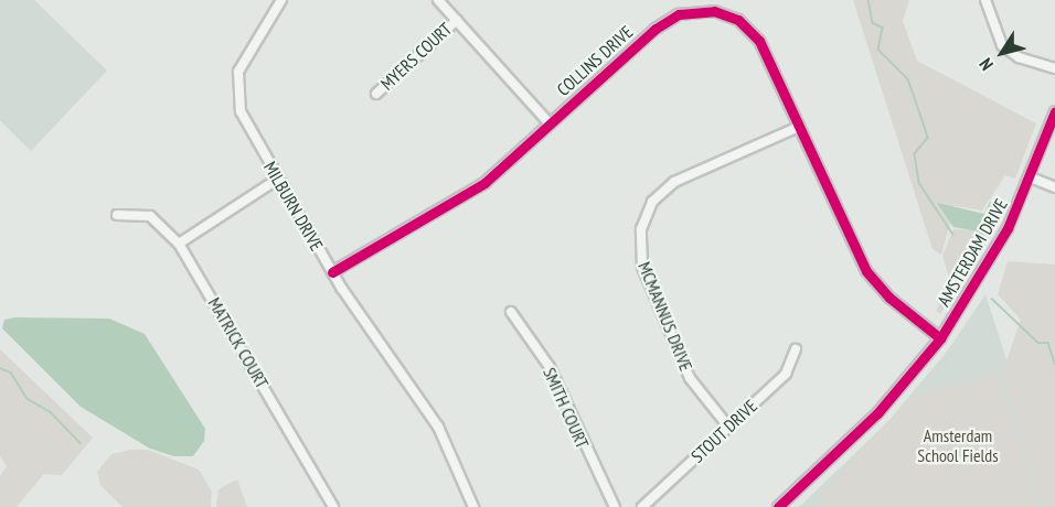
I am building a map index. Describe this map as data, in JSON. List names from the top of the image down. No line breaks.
{"streets":{"street":["MYERS COURT","COLLINS DRIVE","MILBURN DRIVE","AMSTERDAM DRIVE","MCMANNUS DRIVE","MATRICK COURT","SMITH COURT","STOUT DRIVE"]},"crossings":[["COLLINS DRIVE","MILBURN DRIVE"],["COLLINS DRIVE","AMSTERDAM DRIVE"],["COLLINS DRIVE","MCMANNUS DRIVE"],["MCMANNUS DRIVE","STOUT DRIVE"]],"parks":["Amsterdam School Fields"],"north":"bottom left"}
